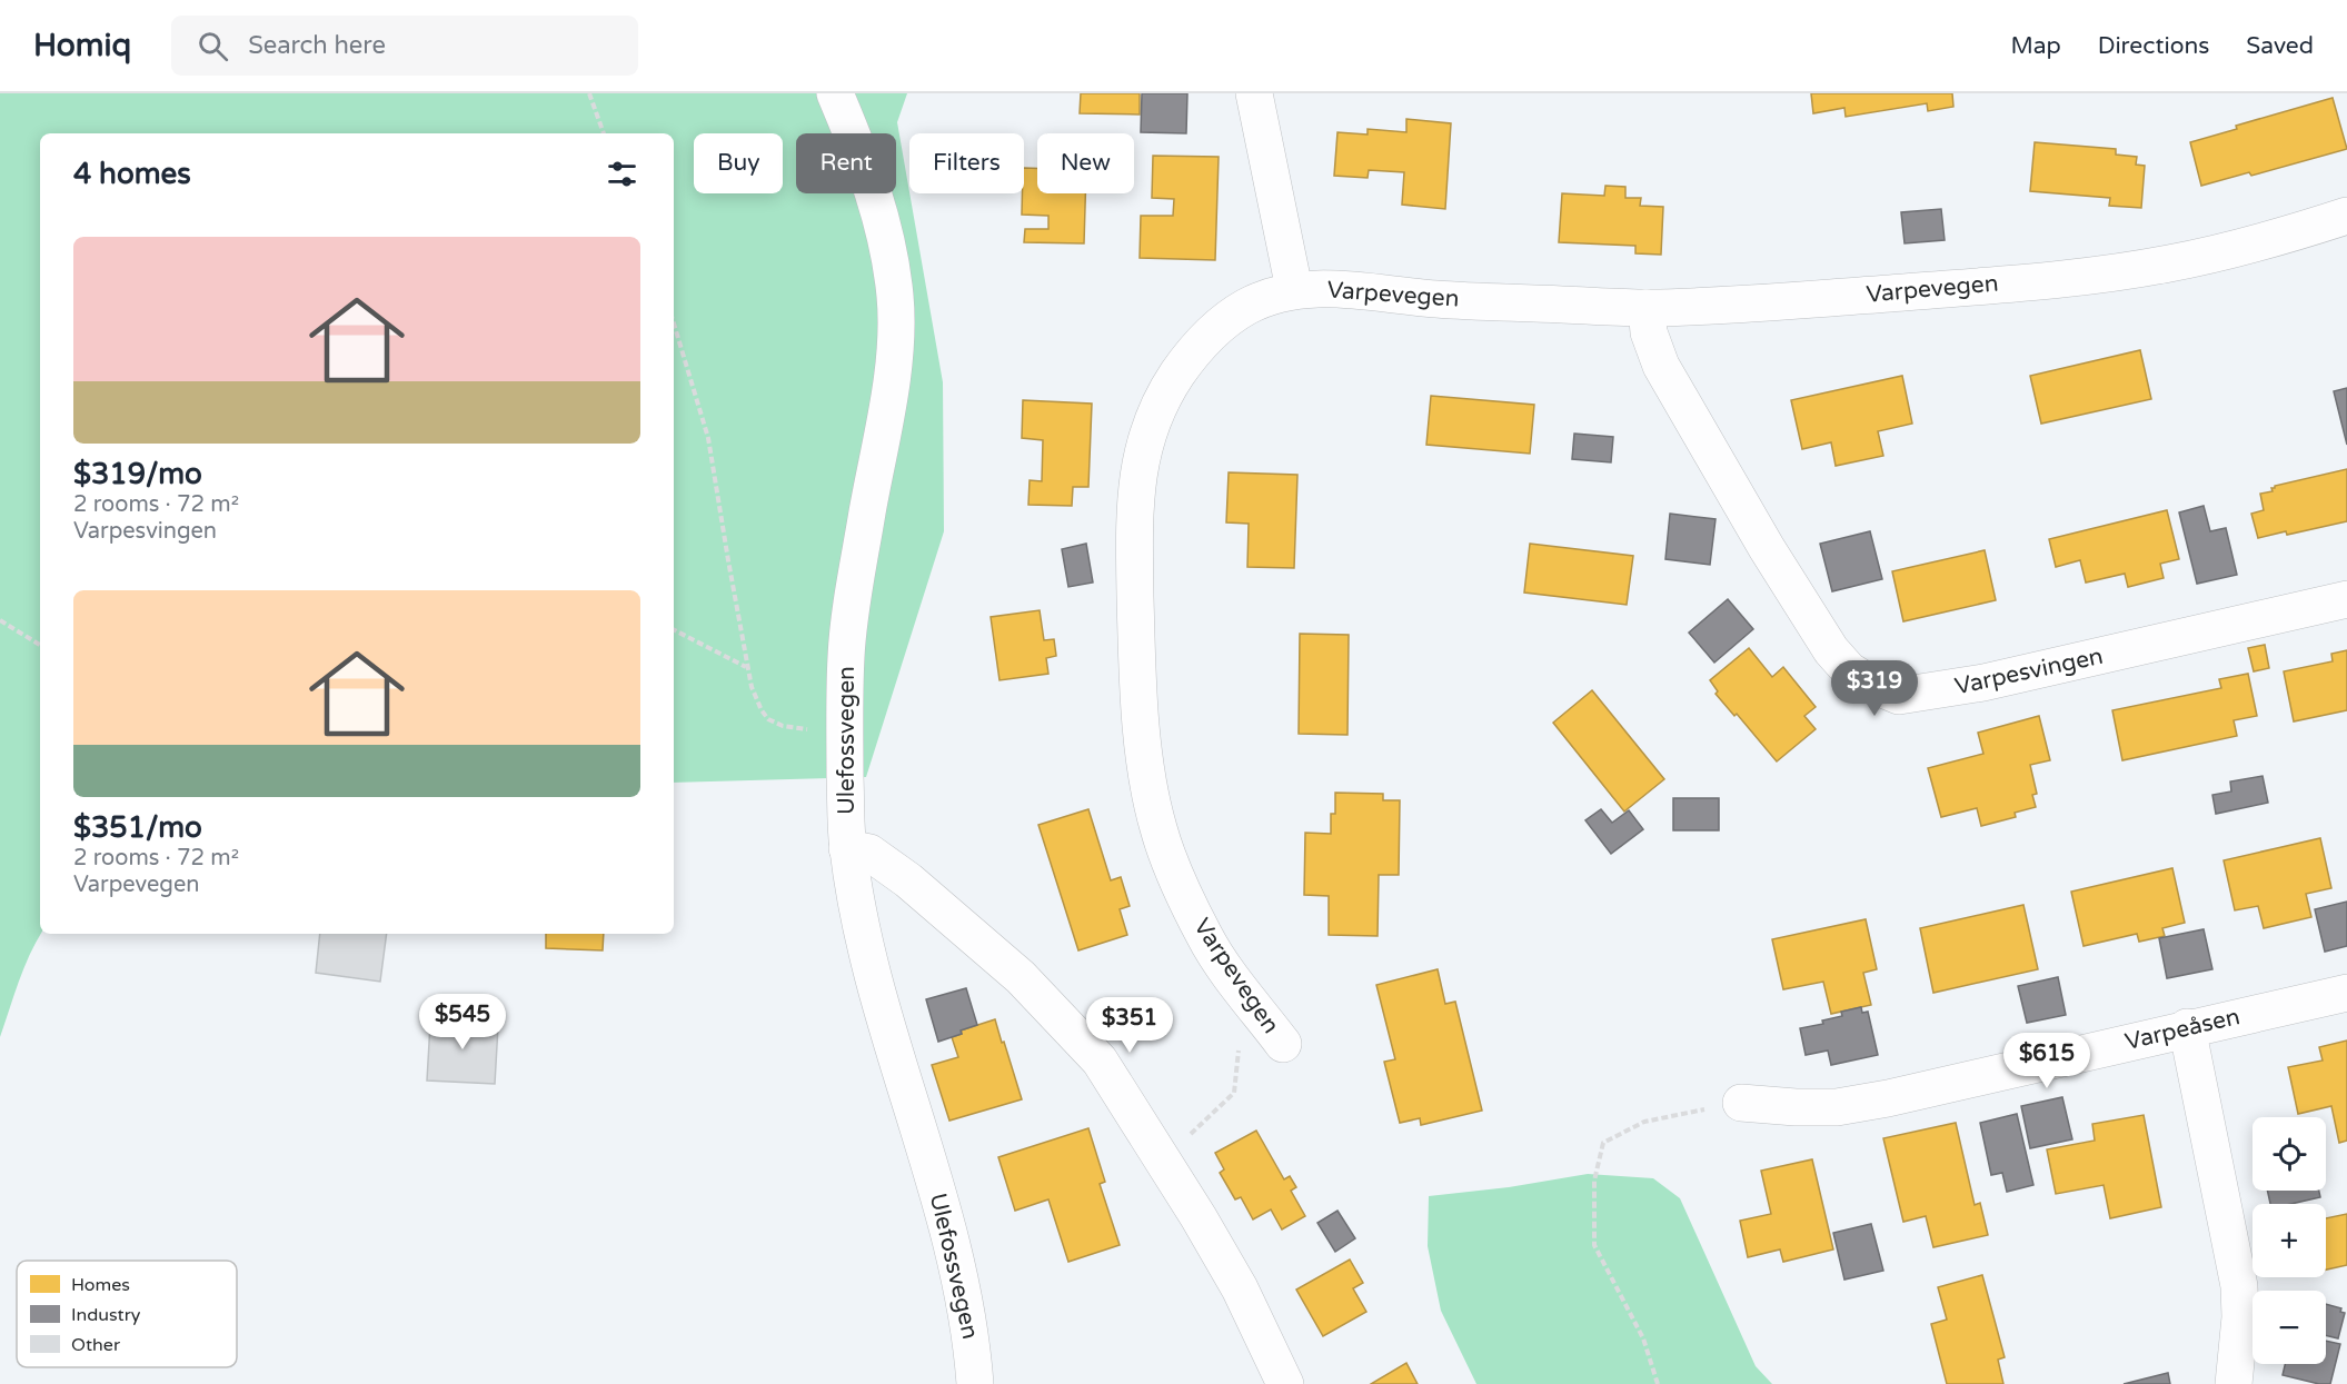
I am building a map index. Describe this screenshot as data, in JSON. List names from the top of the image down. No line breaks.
{"streets":{"street":["Varpevegen","Varpesvingen","Ulefossvegen","Varpeåsen"]},"crossings":[["Varpevegen","Varpesvingen"]],"legend":["Homes","Industry","Other"],"page":{"header":"Homiq","search":"Search here","nav":["Map","Directions","Saved"],"chip":["Buy","Rent","Filters","New"],"heading":"4 homes","list":[{"name":"$319/mo","note":"2 rooms · 72 m² · Varpesvingen"},{"name":"$351/mo","note":"2 rooms · 72 m² · Varpevegen"}],"price":["$319","$545","$351","$615"],"map_buttons":["+","−"]}}
